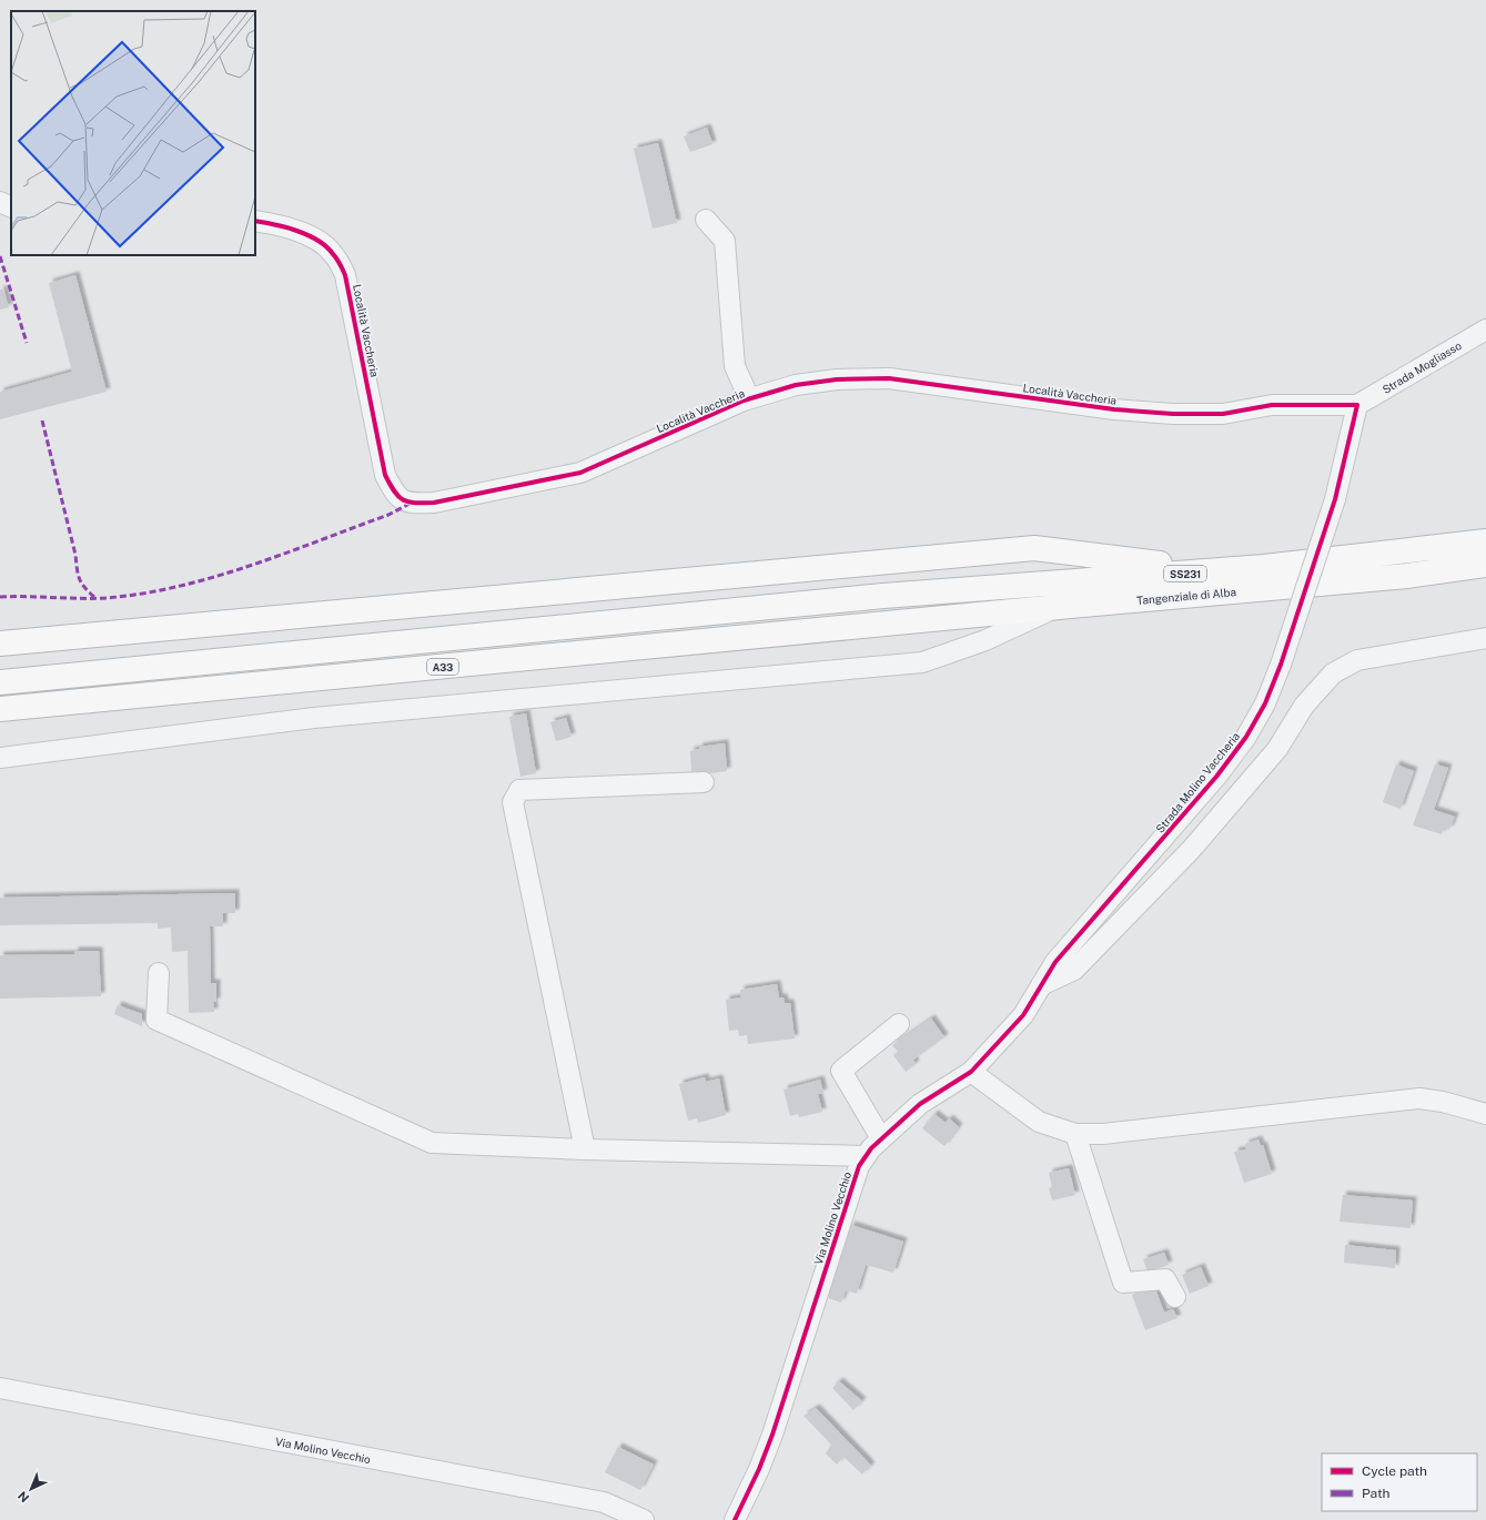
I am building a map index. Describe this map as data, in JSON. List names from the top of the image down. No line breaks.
{"streets":{"highway":["SS231","Tangenziale di Alba","A33"],"street":["Località Vaccheria","Strada Mogliasso","Strada Molino Vaccheria","Via Molino Vecchio"]},"crossings":[["Località Vaccheria","Strada Mogliasso"],["Località Vaccheria","Strada Molino Vaccheria"],["Strada Mogliasso","Strada Molino Vaccheria"],["Tangenziale di Alba","A33"],["Strada Molino Vaccheria","Via Molino Vecchio"]],"legend":["Cycle path","Path"],"north":"bottom left"}
